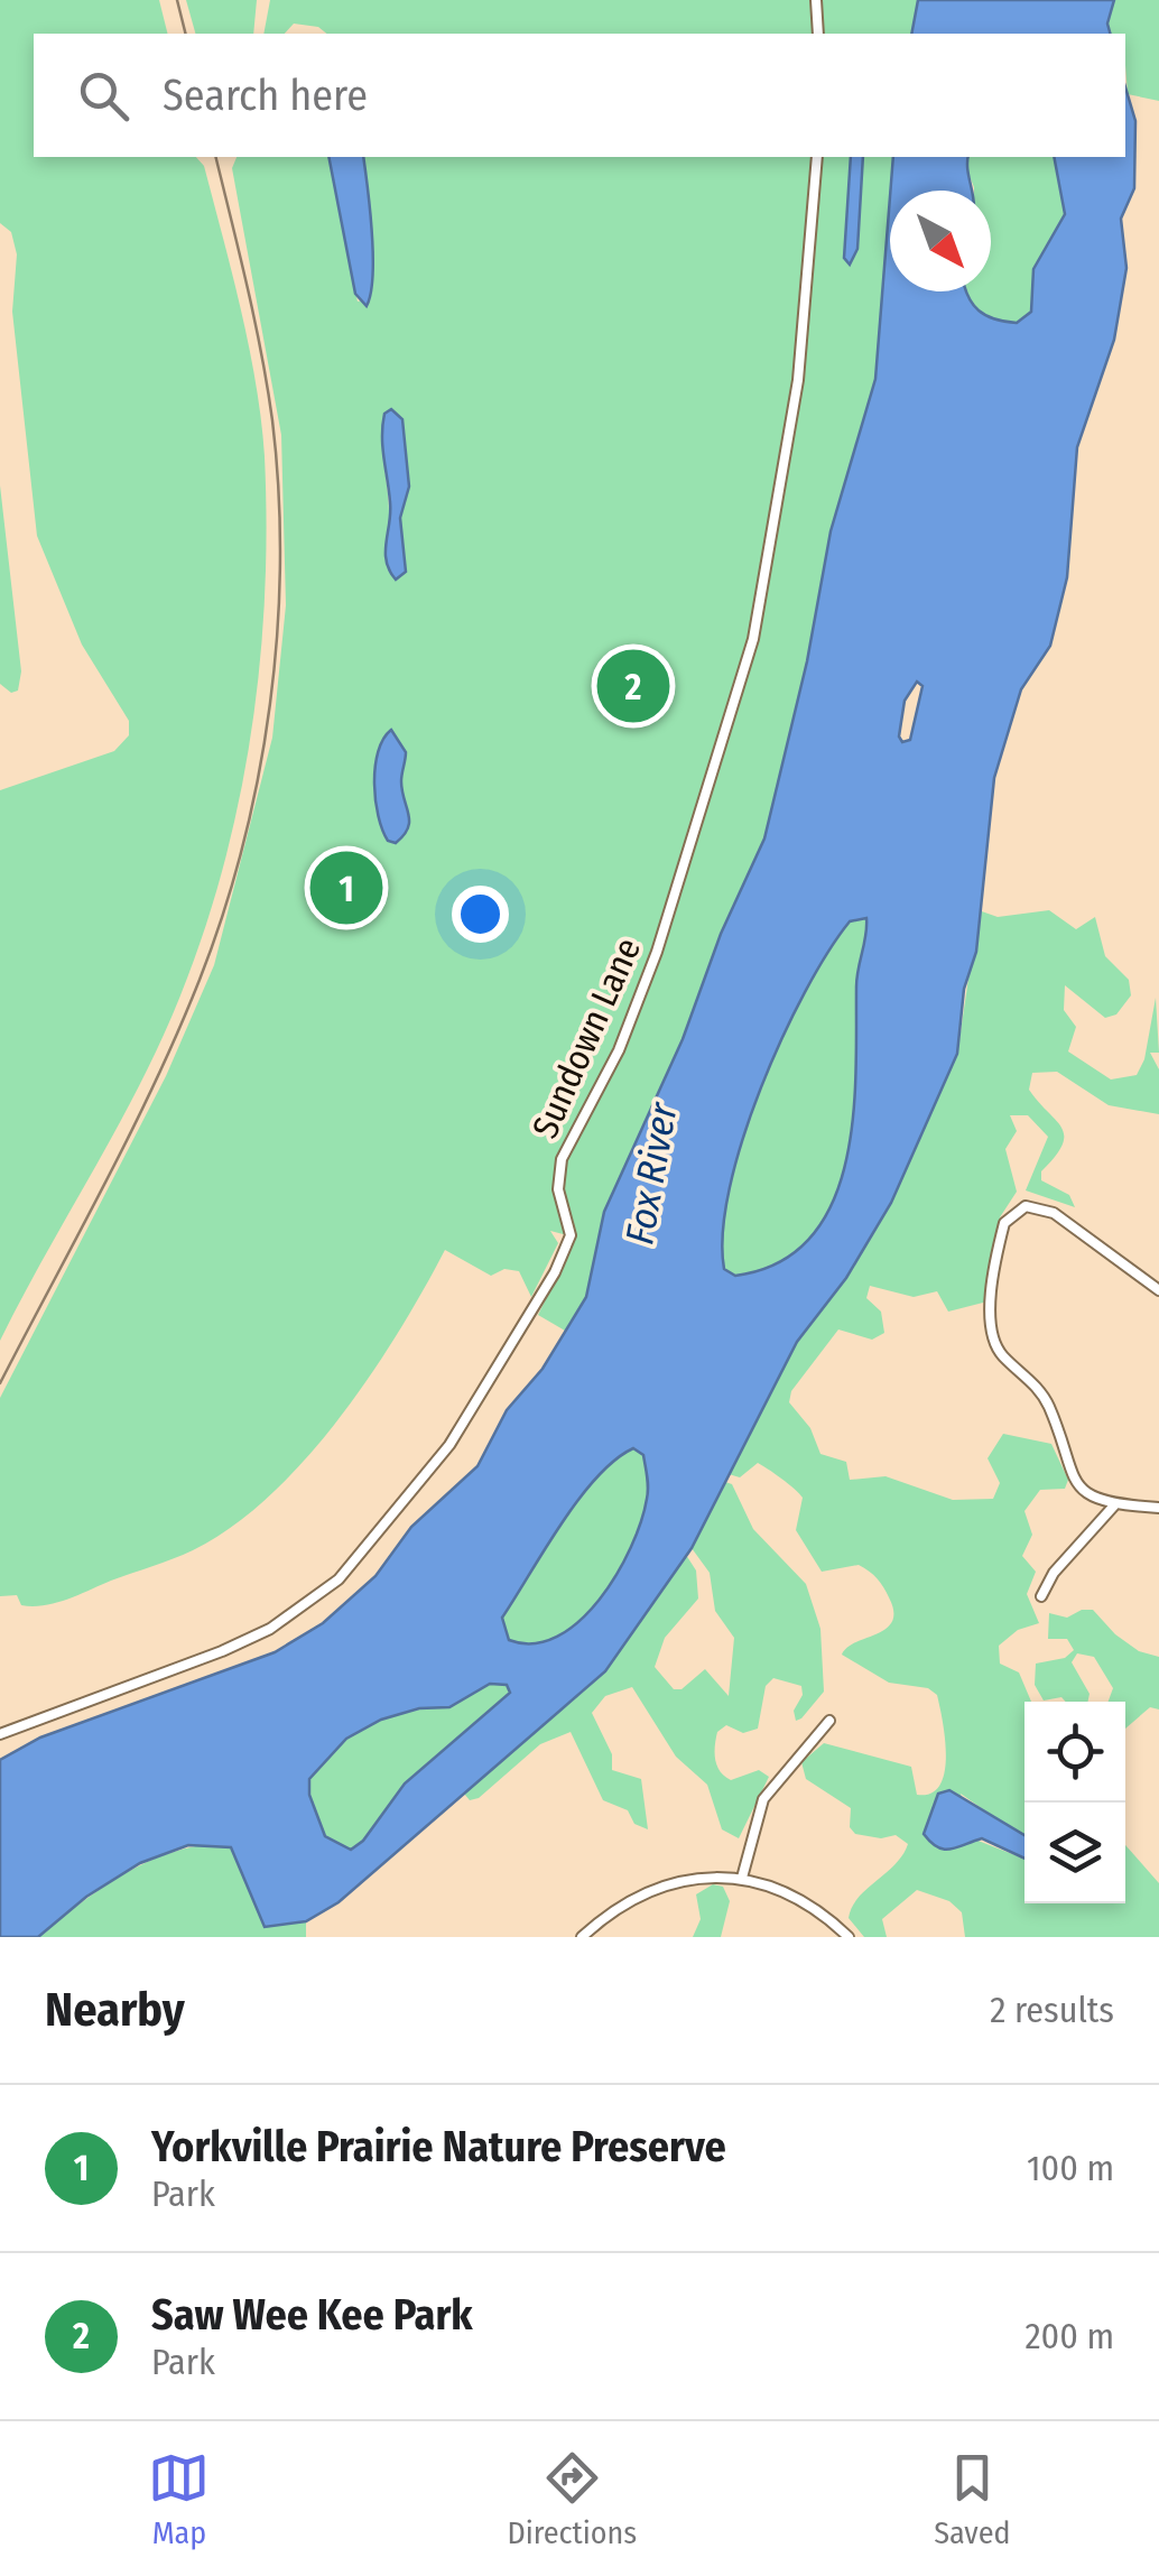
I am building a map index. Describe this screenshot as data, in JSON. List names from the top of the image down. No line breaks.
{"streets":{"street":["Sundown Lane"]},"water":["Fox River"],"north":"bottom right","page":{"search":"Search here","pins":["2","1"],"heading":["Nearby","2 results"],"list":[{"mark":"1","name":"Yorkville Prairie Nature Preserve","note":"Park","value":"100 m"},{"mark":"2","name":"Saw Wee Kee Park","note":"Park","value":"200 m"}],"nav":["Map","Directions","Saved"]}}
